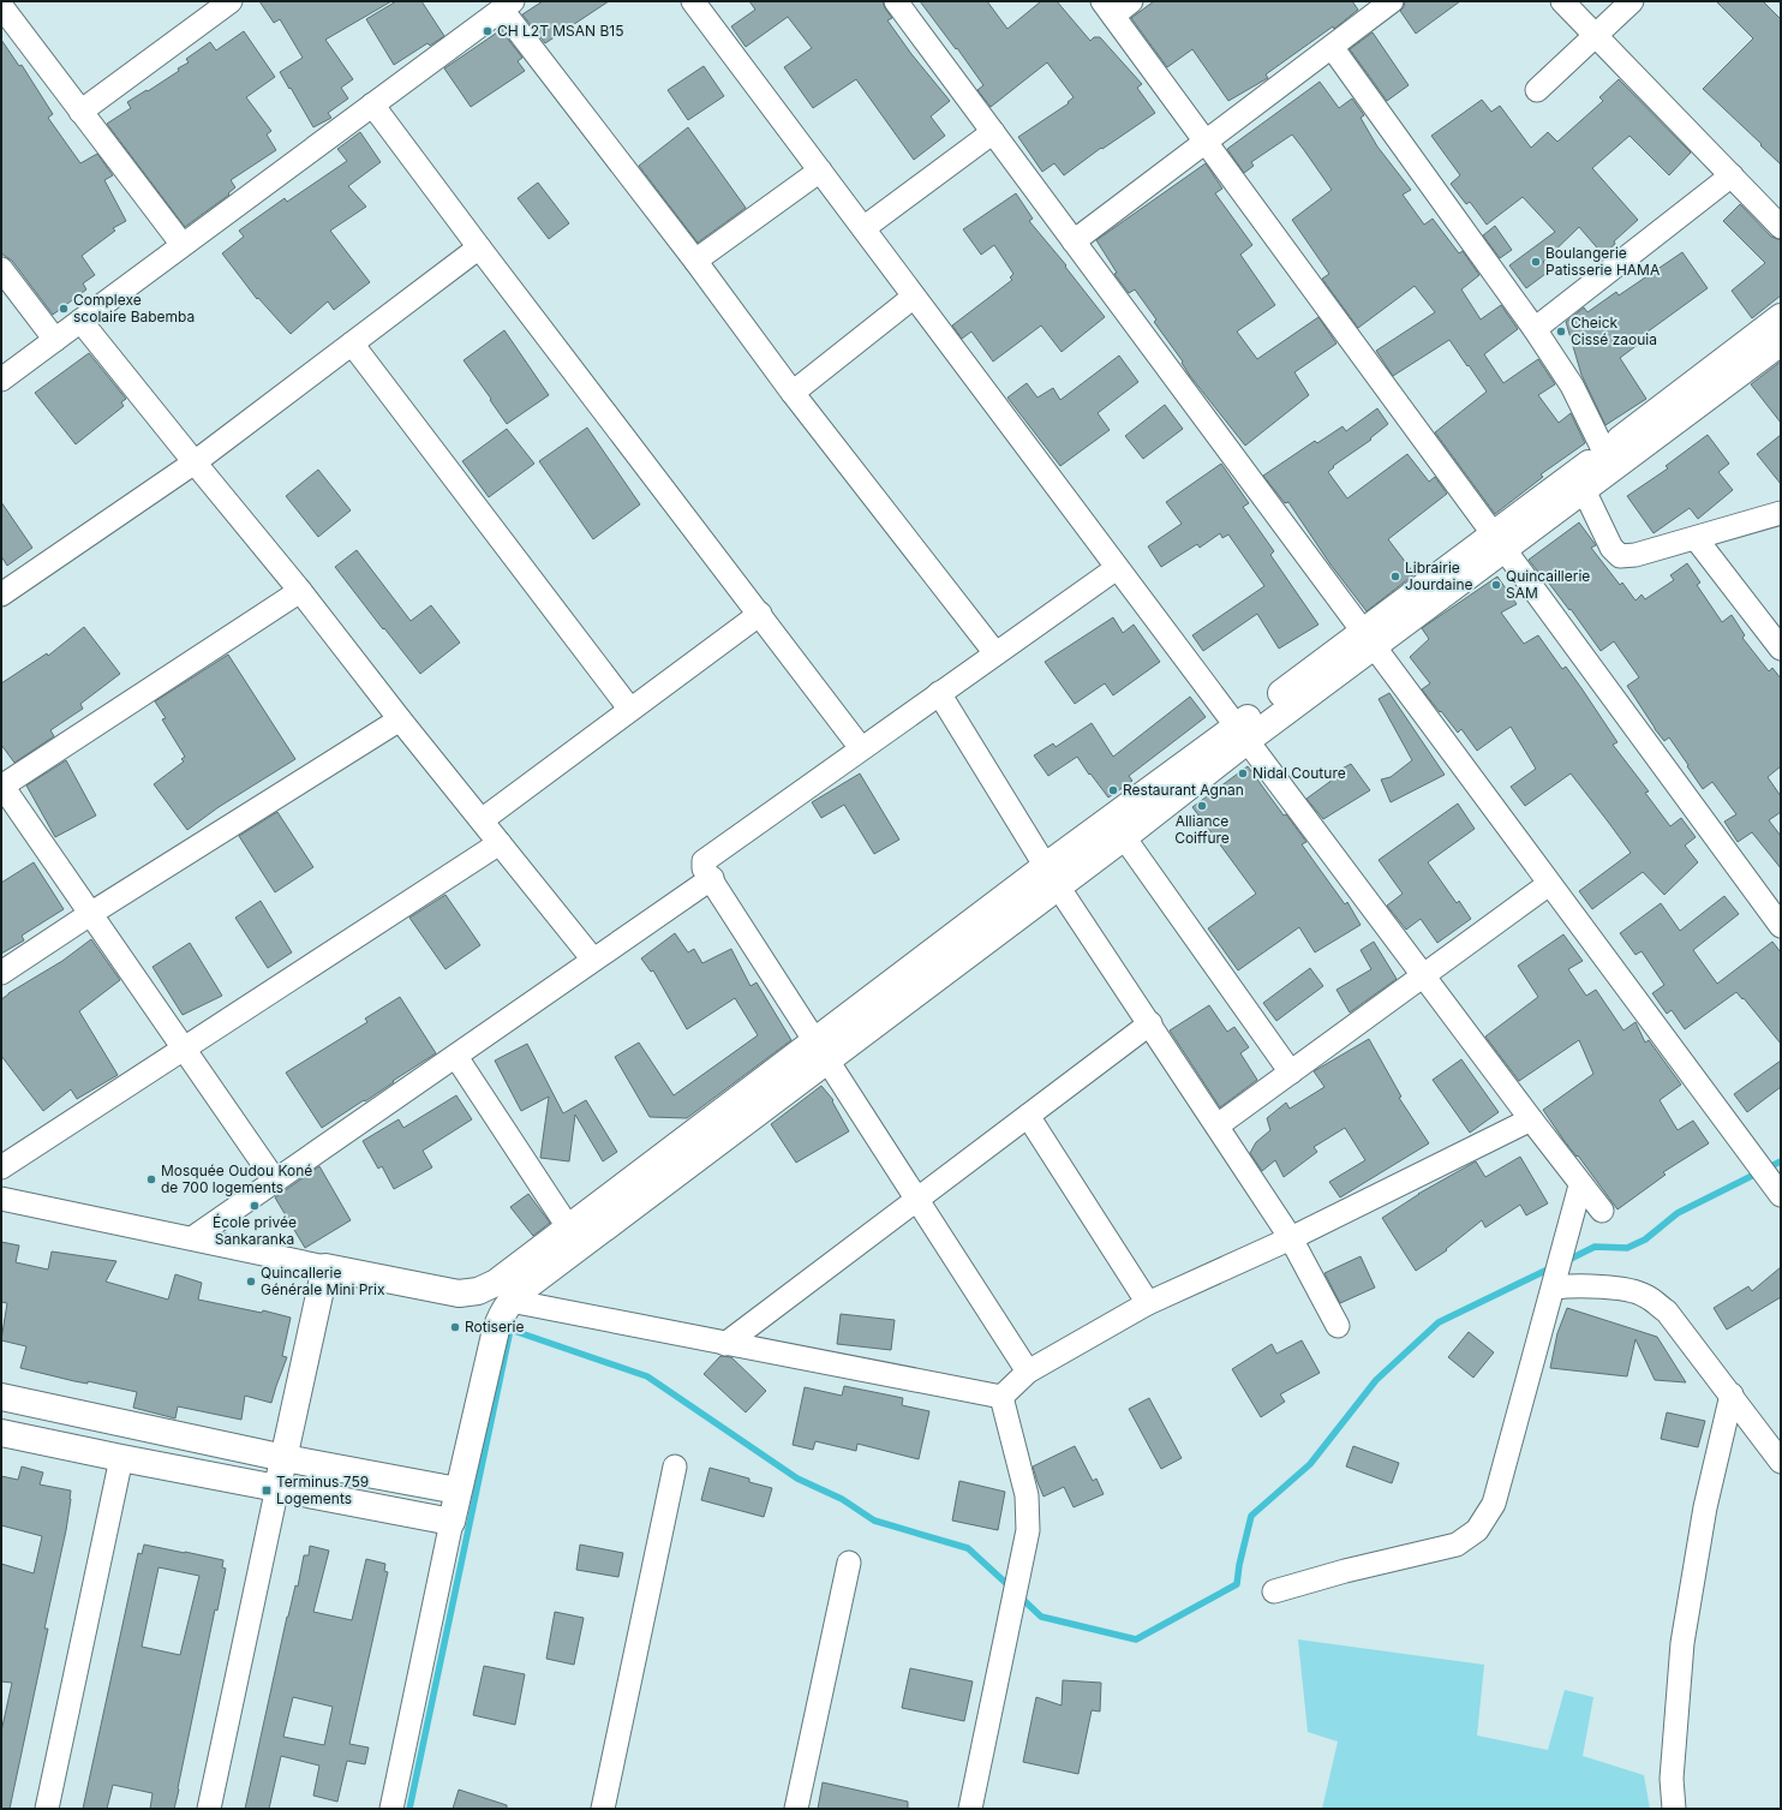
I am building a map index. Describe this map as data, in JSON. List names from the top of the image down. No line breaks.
{"places":{"other":["CH L2T MSAN B15","Boulangerie Patisserie HAMA","Complexe scolaire Babemba","Cheick Cissé zaouia","Librairie Jourdaine","Quincaillerie SAM","Nidal Couture","Restaurant Agnan","Alliance Coiffure","Mosquée Oudou Koné de 700 logements","École privée Sankaranka","Quincallerie Générale Mini Prix","Rotiserie"],"transit":["Terminus 759 Logements"]}}
